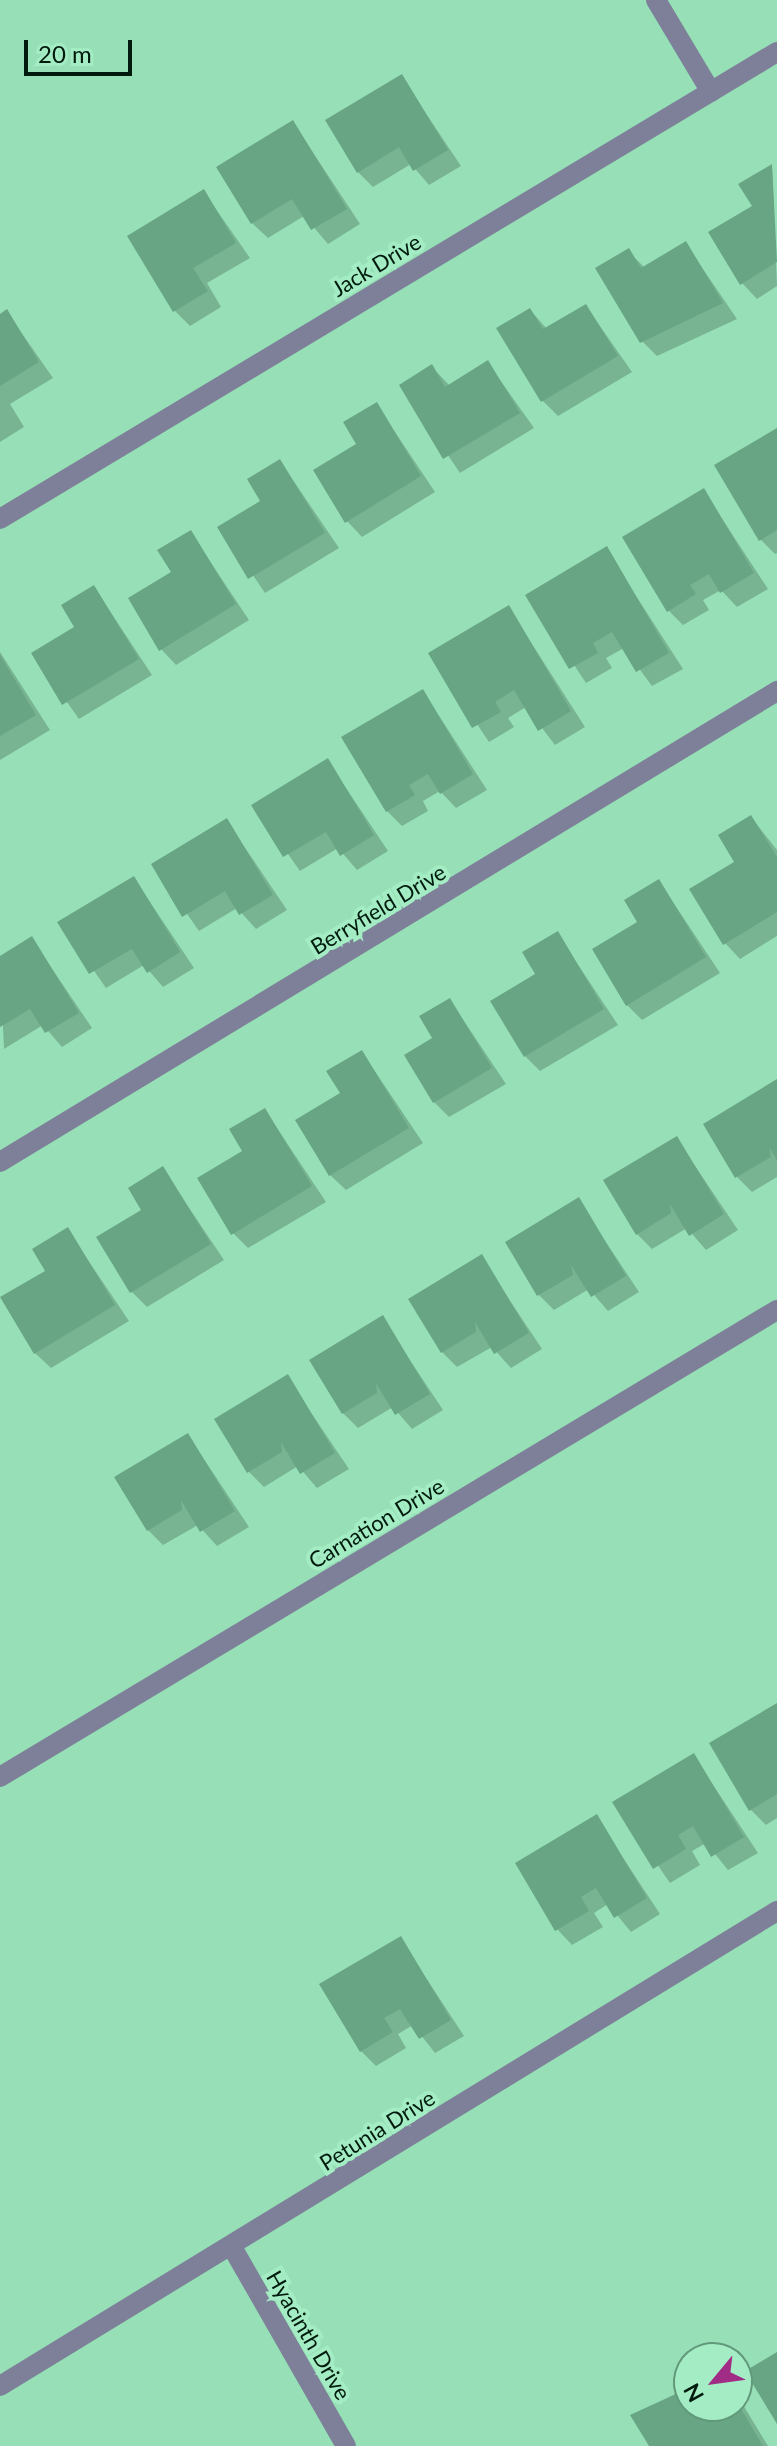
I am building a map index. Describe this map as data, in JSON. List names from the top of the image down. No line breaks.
{"streets":{"street":["Jack Drive","Berryfield Drive","Carnation Drive","Petunia Drive","Hyacinth Drive"]},"crossings":[["Petunia Drive","Hyacinth Drive"]],"scale_bar":"20 m","north":"bottom left"}
